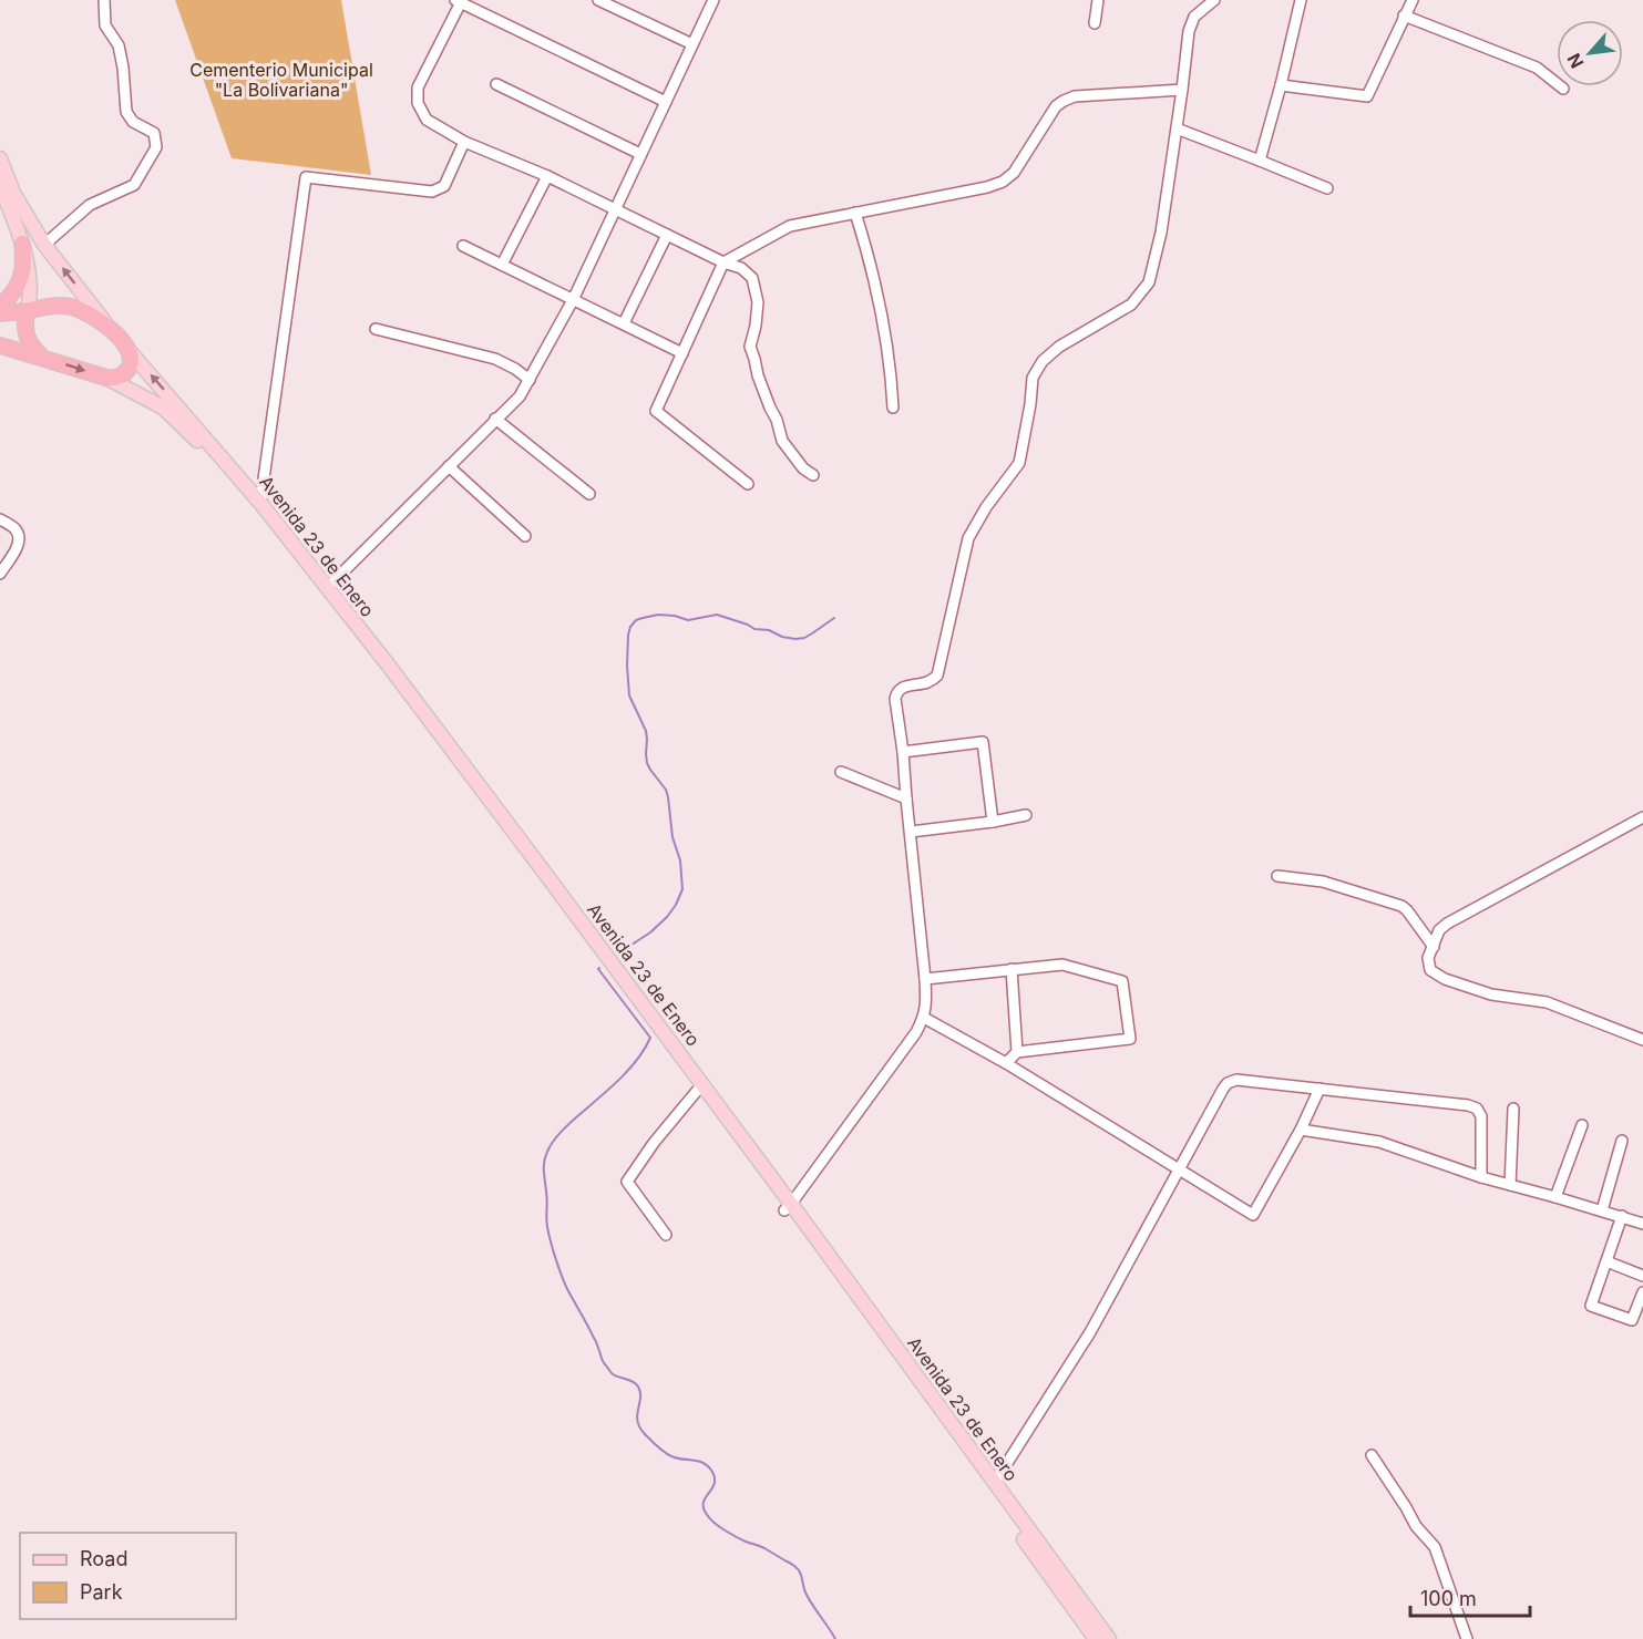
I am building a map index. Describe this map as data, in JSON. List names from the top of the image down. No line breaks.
{"streets":{"main road":["Avenida 23 de Enero"]},"parks":["Cementerio Municipal \"La Bolivariana\""],"legend":["Road","Park"],"scale_bar":"100 m","north":"bottom left"}
